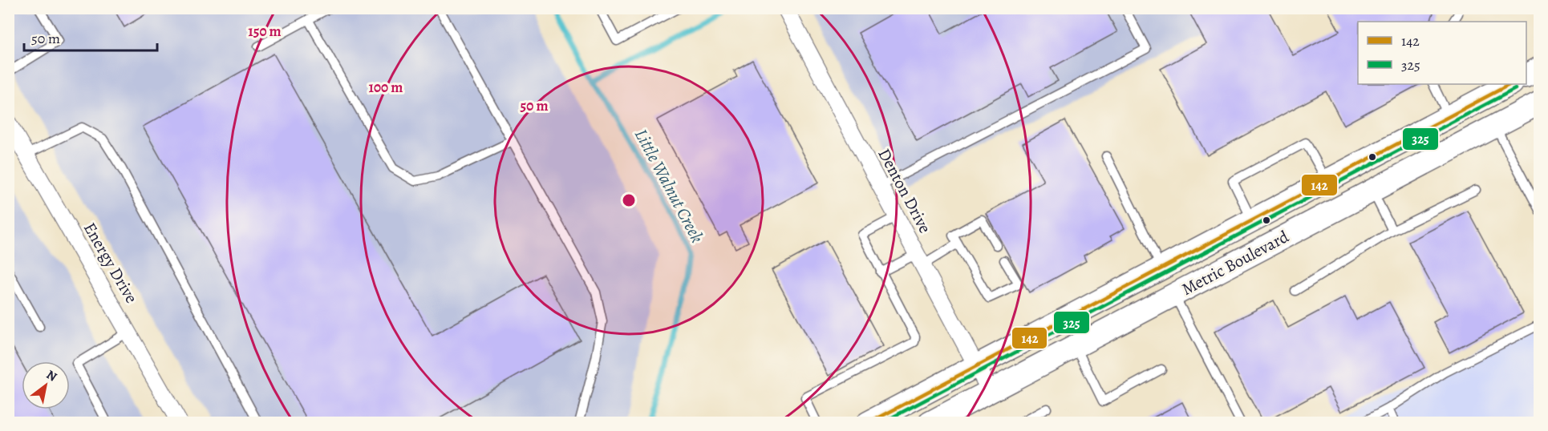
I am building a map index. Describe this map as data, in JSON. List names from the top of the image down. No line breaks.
{"streets":{"main road":["Metric Boulevard"],"street":["Denton Drive","Energy Drive"]},"crossings":[["Denton Drive","Metric Boulevard"]],"water":["Little Walnut Creek"],"lines":["transit line 142","transit line 325"],"legend":["142","325"],"scale_bar":"50 m","north":"top right","rings":["150 m","100 m","50 m"]}
